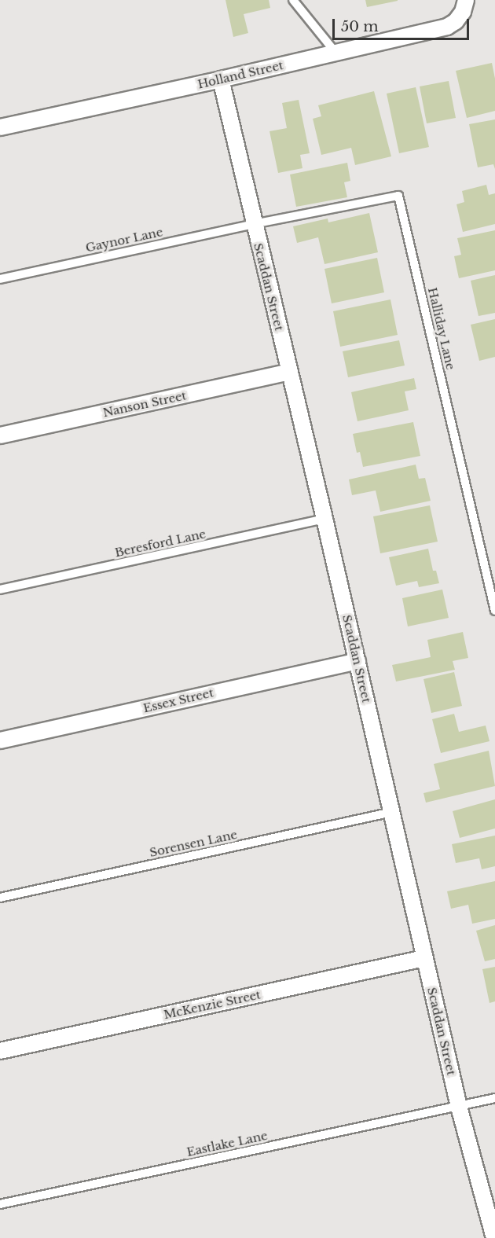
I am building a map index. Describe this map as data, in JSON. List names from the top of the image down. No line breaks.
{"streets":{"street":["Holland Street","Scaddan Street","Nanson Street","Essex Street","McKenzie Street"],"lane":["Gaynor Lane","Halliday Lane","Beresford Lane","Sorensen Lane","Eastlake Lane"]},"crossings":[["Holland Street","Scaddan Street"],["Gaynor Lane","Scaddan Street"],["Gaynor Lane","Halliday Lane"],["Scaddan Street","Halliday Lane"],["Scaddan Street","Nanson Street"],["Scaddan Street","Beresford Lane"],["Scaddan Street","Essex Street"],["Scaddan Street","Sorensen Lane"],["Scaddan Street","McKenzie Street"],["Scaddan Street","Eastlake Lane"]],"scale_bar":"50 m"}
